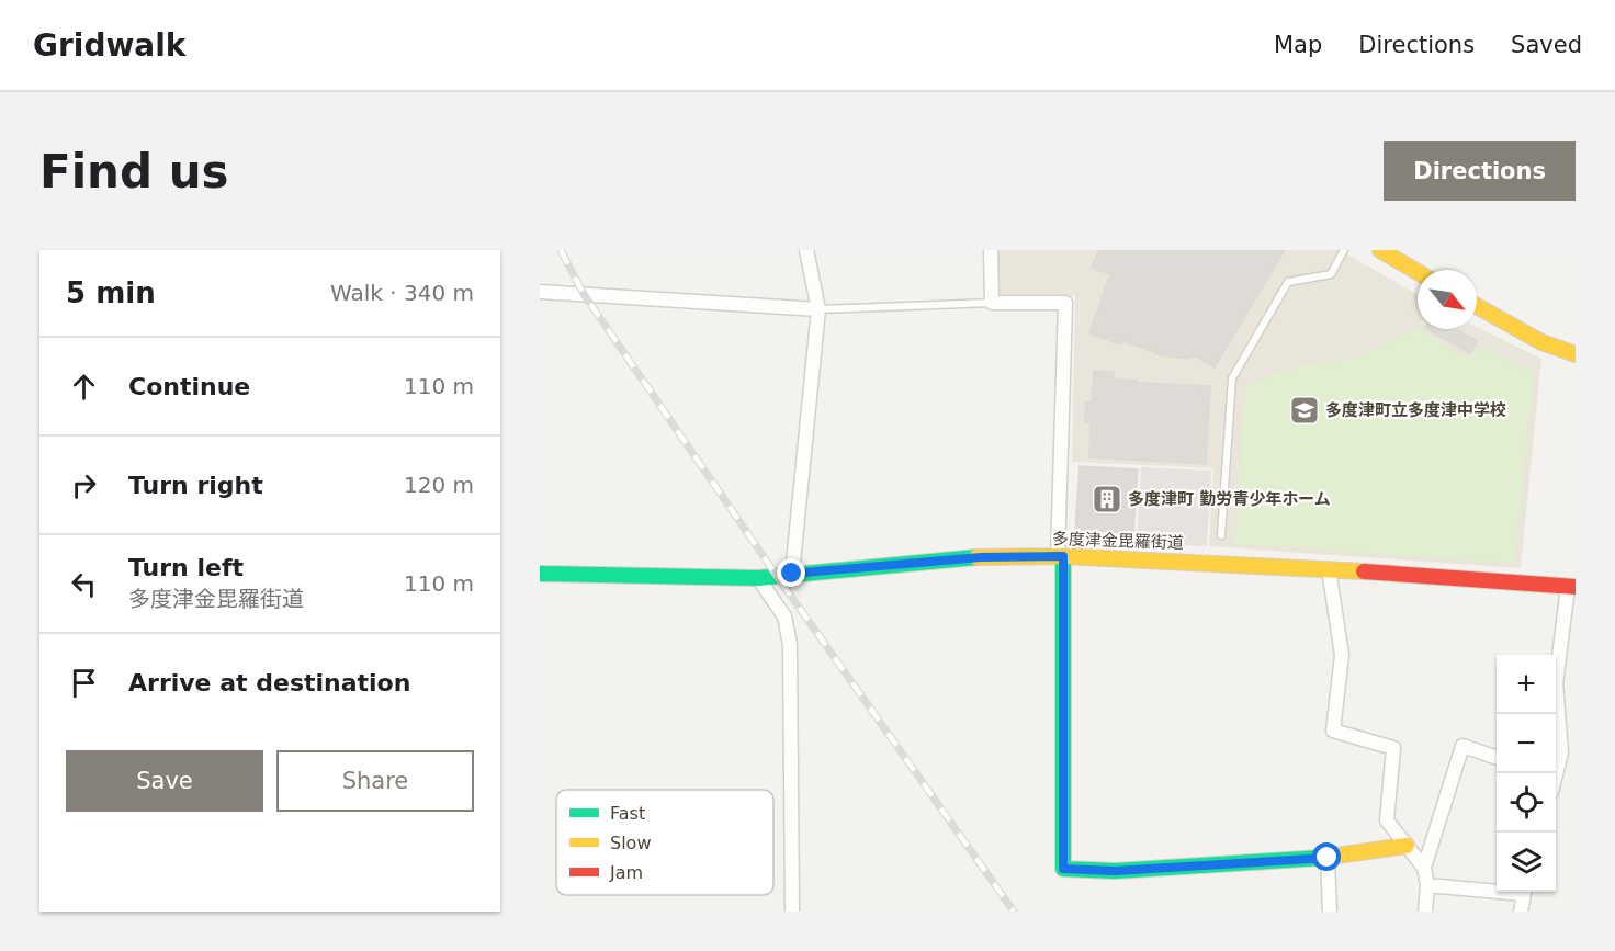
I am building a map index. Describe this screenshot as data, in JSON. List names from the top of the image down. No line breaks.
{"streets":{"street":["多度津金毘羅街道"]},"places":{"school or university":["多度津町立多度津中学校"],"building":["多度津町 勤労青少年ホーム"]},"legend":["Fast","Slow","Jam"],"north":"bottom right","page":{"header":"Gridwalk","nav":["Map","Directions","Saved"],"buttons":["Directions",["Save","Share"]],"title":"Find us","heading":["5 min","Walk · 340 m"],"list":[["Continue","110 m"],["Turn right","120 m"],["Turn left","多度津金毘羅街道","110 m"],"Arrive at destination"],"map_buttons":["+","−"]}}
